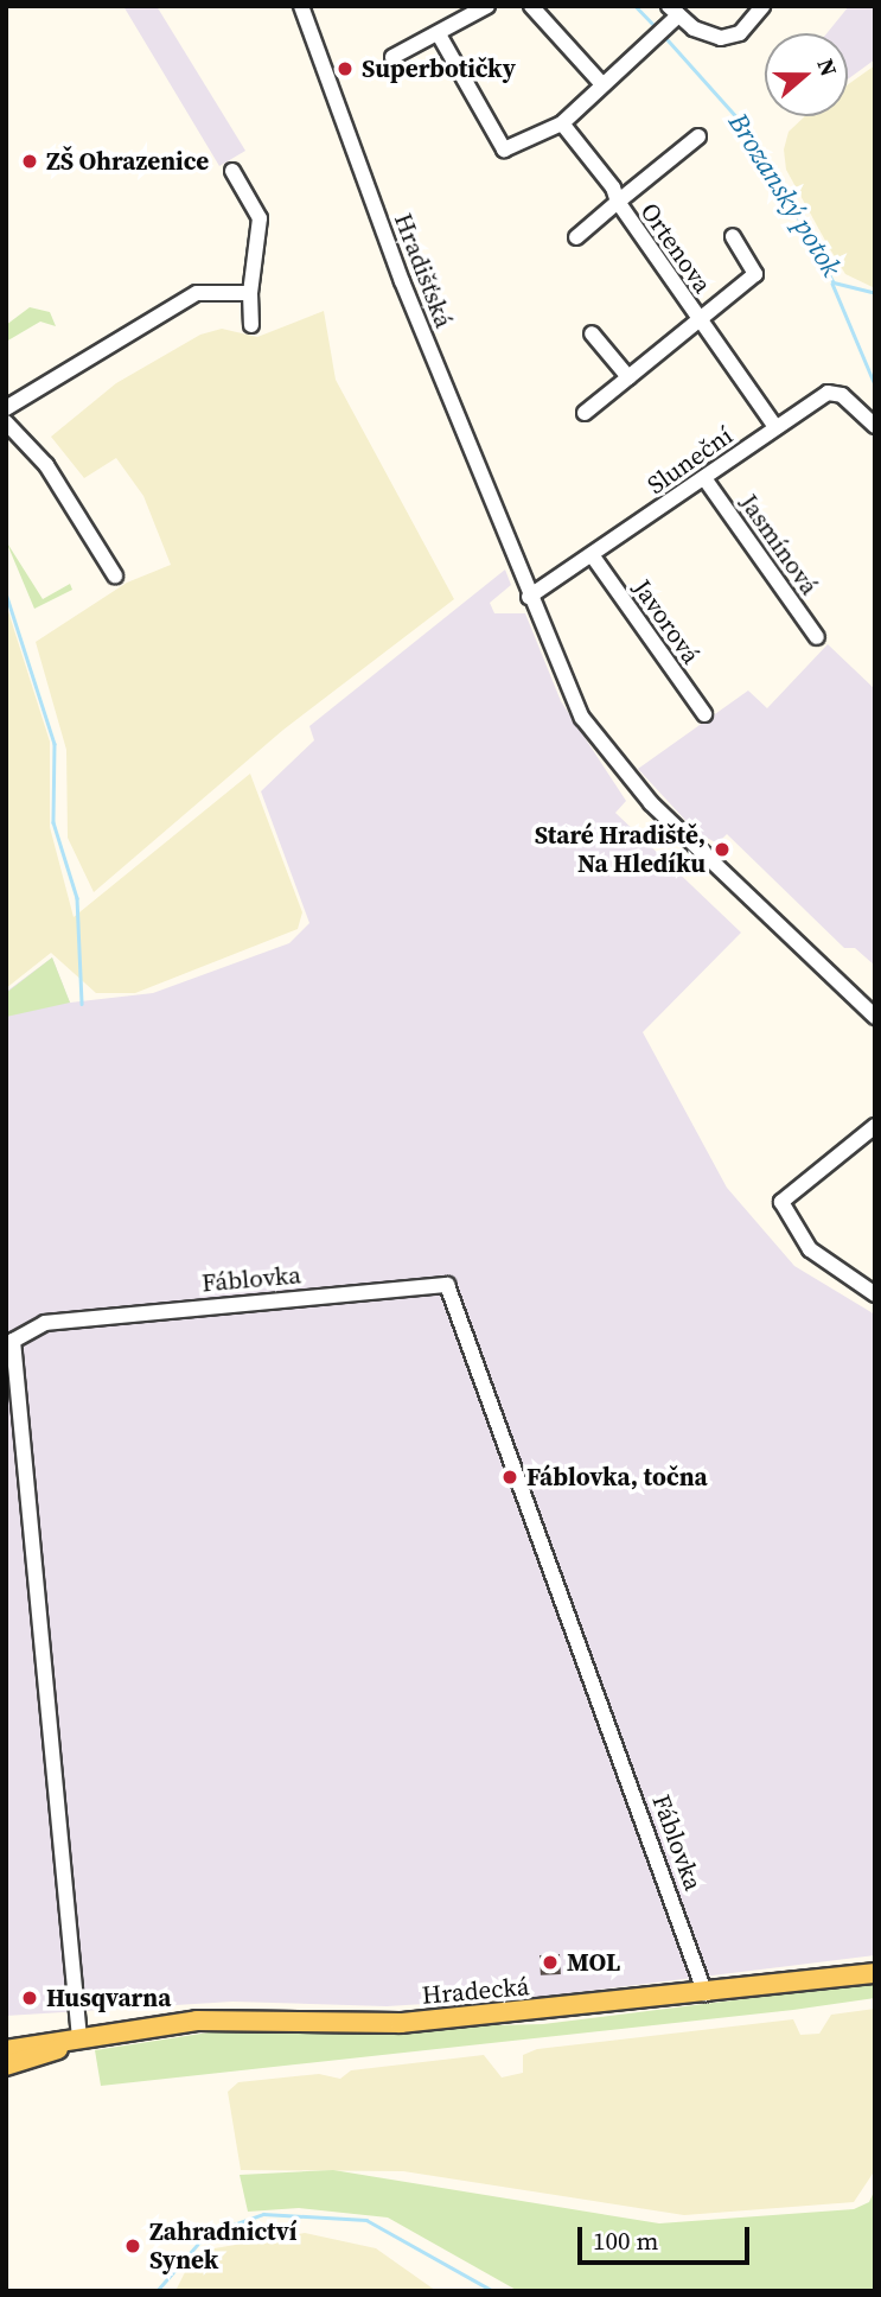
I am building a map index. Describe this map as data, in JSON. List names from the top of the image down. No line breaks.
{"streets":{"main road":["Hradecká"],"street":["Ortenova","Hradišťská","Sluneční","Jasmínová","Javorová","Fáblovka"]},"crossings":[["Ortenova","Sluneční"],["Hradišťská","Sluneční"],["Sluneční","Jasmínová"],["Sluneční","Javorová"],["Fáblovka","Hradecká"]],"water":["Brozanský potok"],"places":["Superbotičky","ZŠ Ohrazenice","Staré Hradiště, Na Hledíku","Fáblovka, točna","MOL","Husqvarna","Zahradnictví Synek"],"scale_bar":"100 m","north":"right"}
